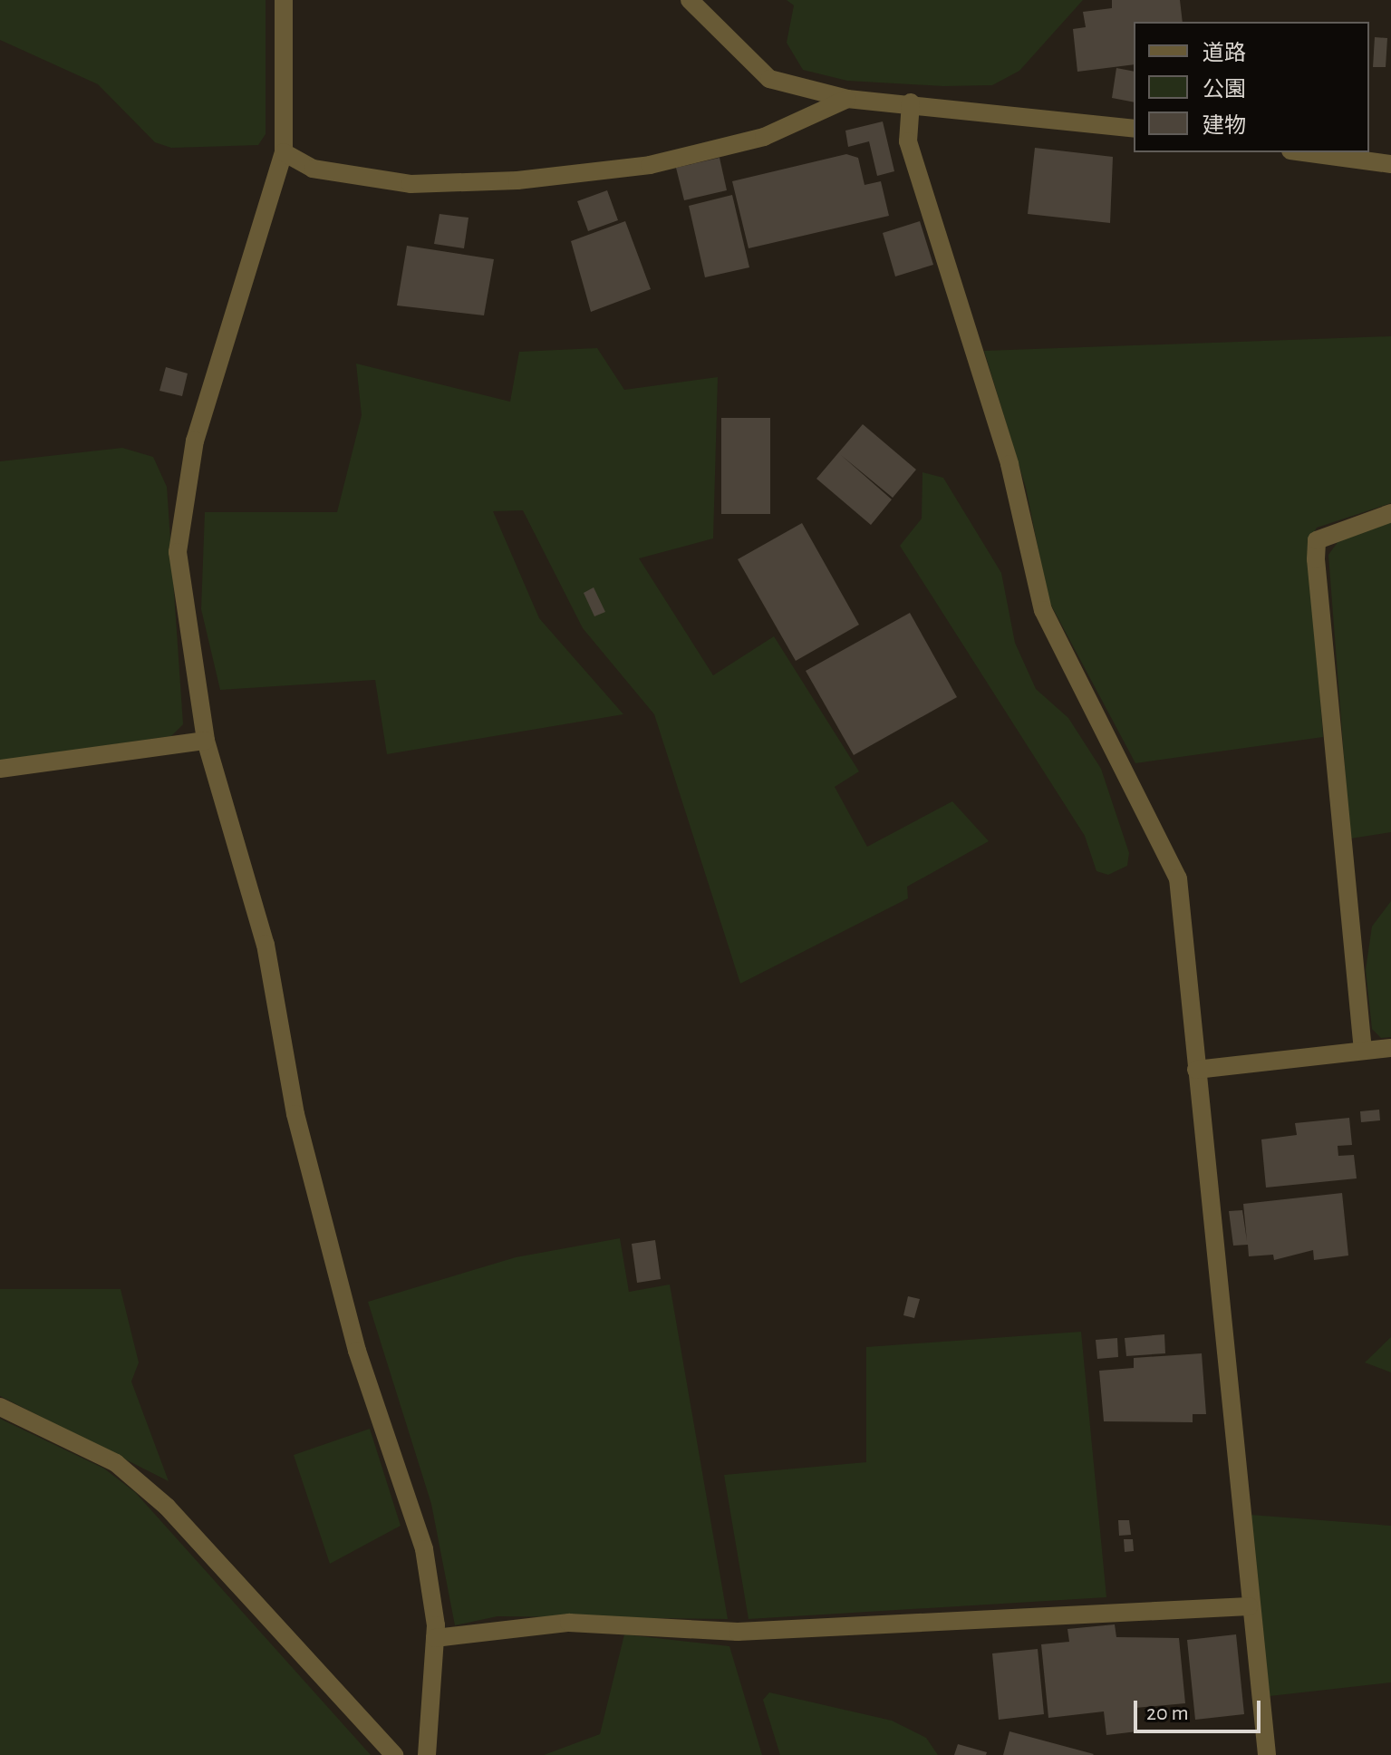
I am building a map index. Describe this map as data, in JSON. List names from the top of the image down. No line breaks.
{"legend":["道路","公園","建物"],"scale_bar":"20 m"}
